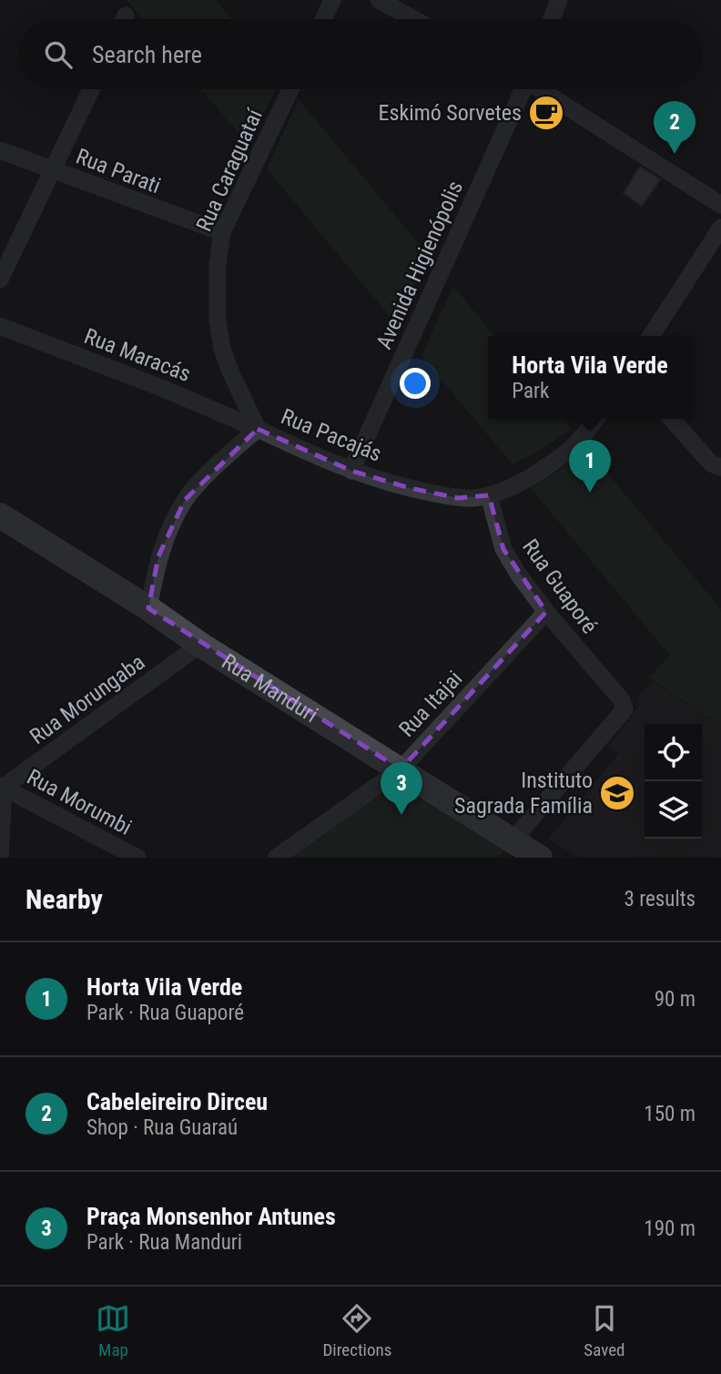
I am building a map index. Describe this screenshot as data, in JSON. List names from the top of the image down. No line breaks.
{"streets":{"street":["Rua Caraguataí","Rua Parati","Avenida Higienópolis","Rua Maracás","Rua Pacajás","Rua Guaporé","Rua Manduri","Rua Morungaba","Rua Itajai","Rua Morumbi"]},"crossings":[["Rua Caraguataí","Rua Parati"],["Rua Caraguataí","Rua Maracás"],["Rua Caraguataí","Rua Pacajás"],["Avenida Higienópolis","Rua Pacajás"],["Rua Maracás","Rua Pacajás"],["Rua Pacajás","Rua Guaporé"],["Rua Pacajás","Rua Manduri"],["Rua Guaporé","Rua Manduri"],["Rua Guaporé","Rua Itajai"],["Rua Manduri","Rua Morungaba"],["Rua Manduri","Rua Itajai"],["Rua Morungaba","Rua Morumbi"]],"places":{"cafe":["Eskimó Sorvetes"],"school or university":["Instituto Sagrada Família"]},"page":{"search":"Search here","pins":["2","1","3"],"popup":["Horta Vila Verde","Park"],"heading":["Nearby","3 results"],"list":[{"mark":"1","name":"Horta Vila Verde","note":"Park · Rua Guaporé","value":"90 m"},{"mark":"2","name":"Cabeleireiro Dirceu","note":"Shop · Rua Guaraú","value":"150 m"},{"mark":"3","name":"Praça Monsenhor Antunes","note":"Park · Rua Manduri","value":"190 m"}],"nav":["Map","Directions","Saved"]}}
